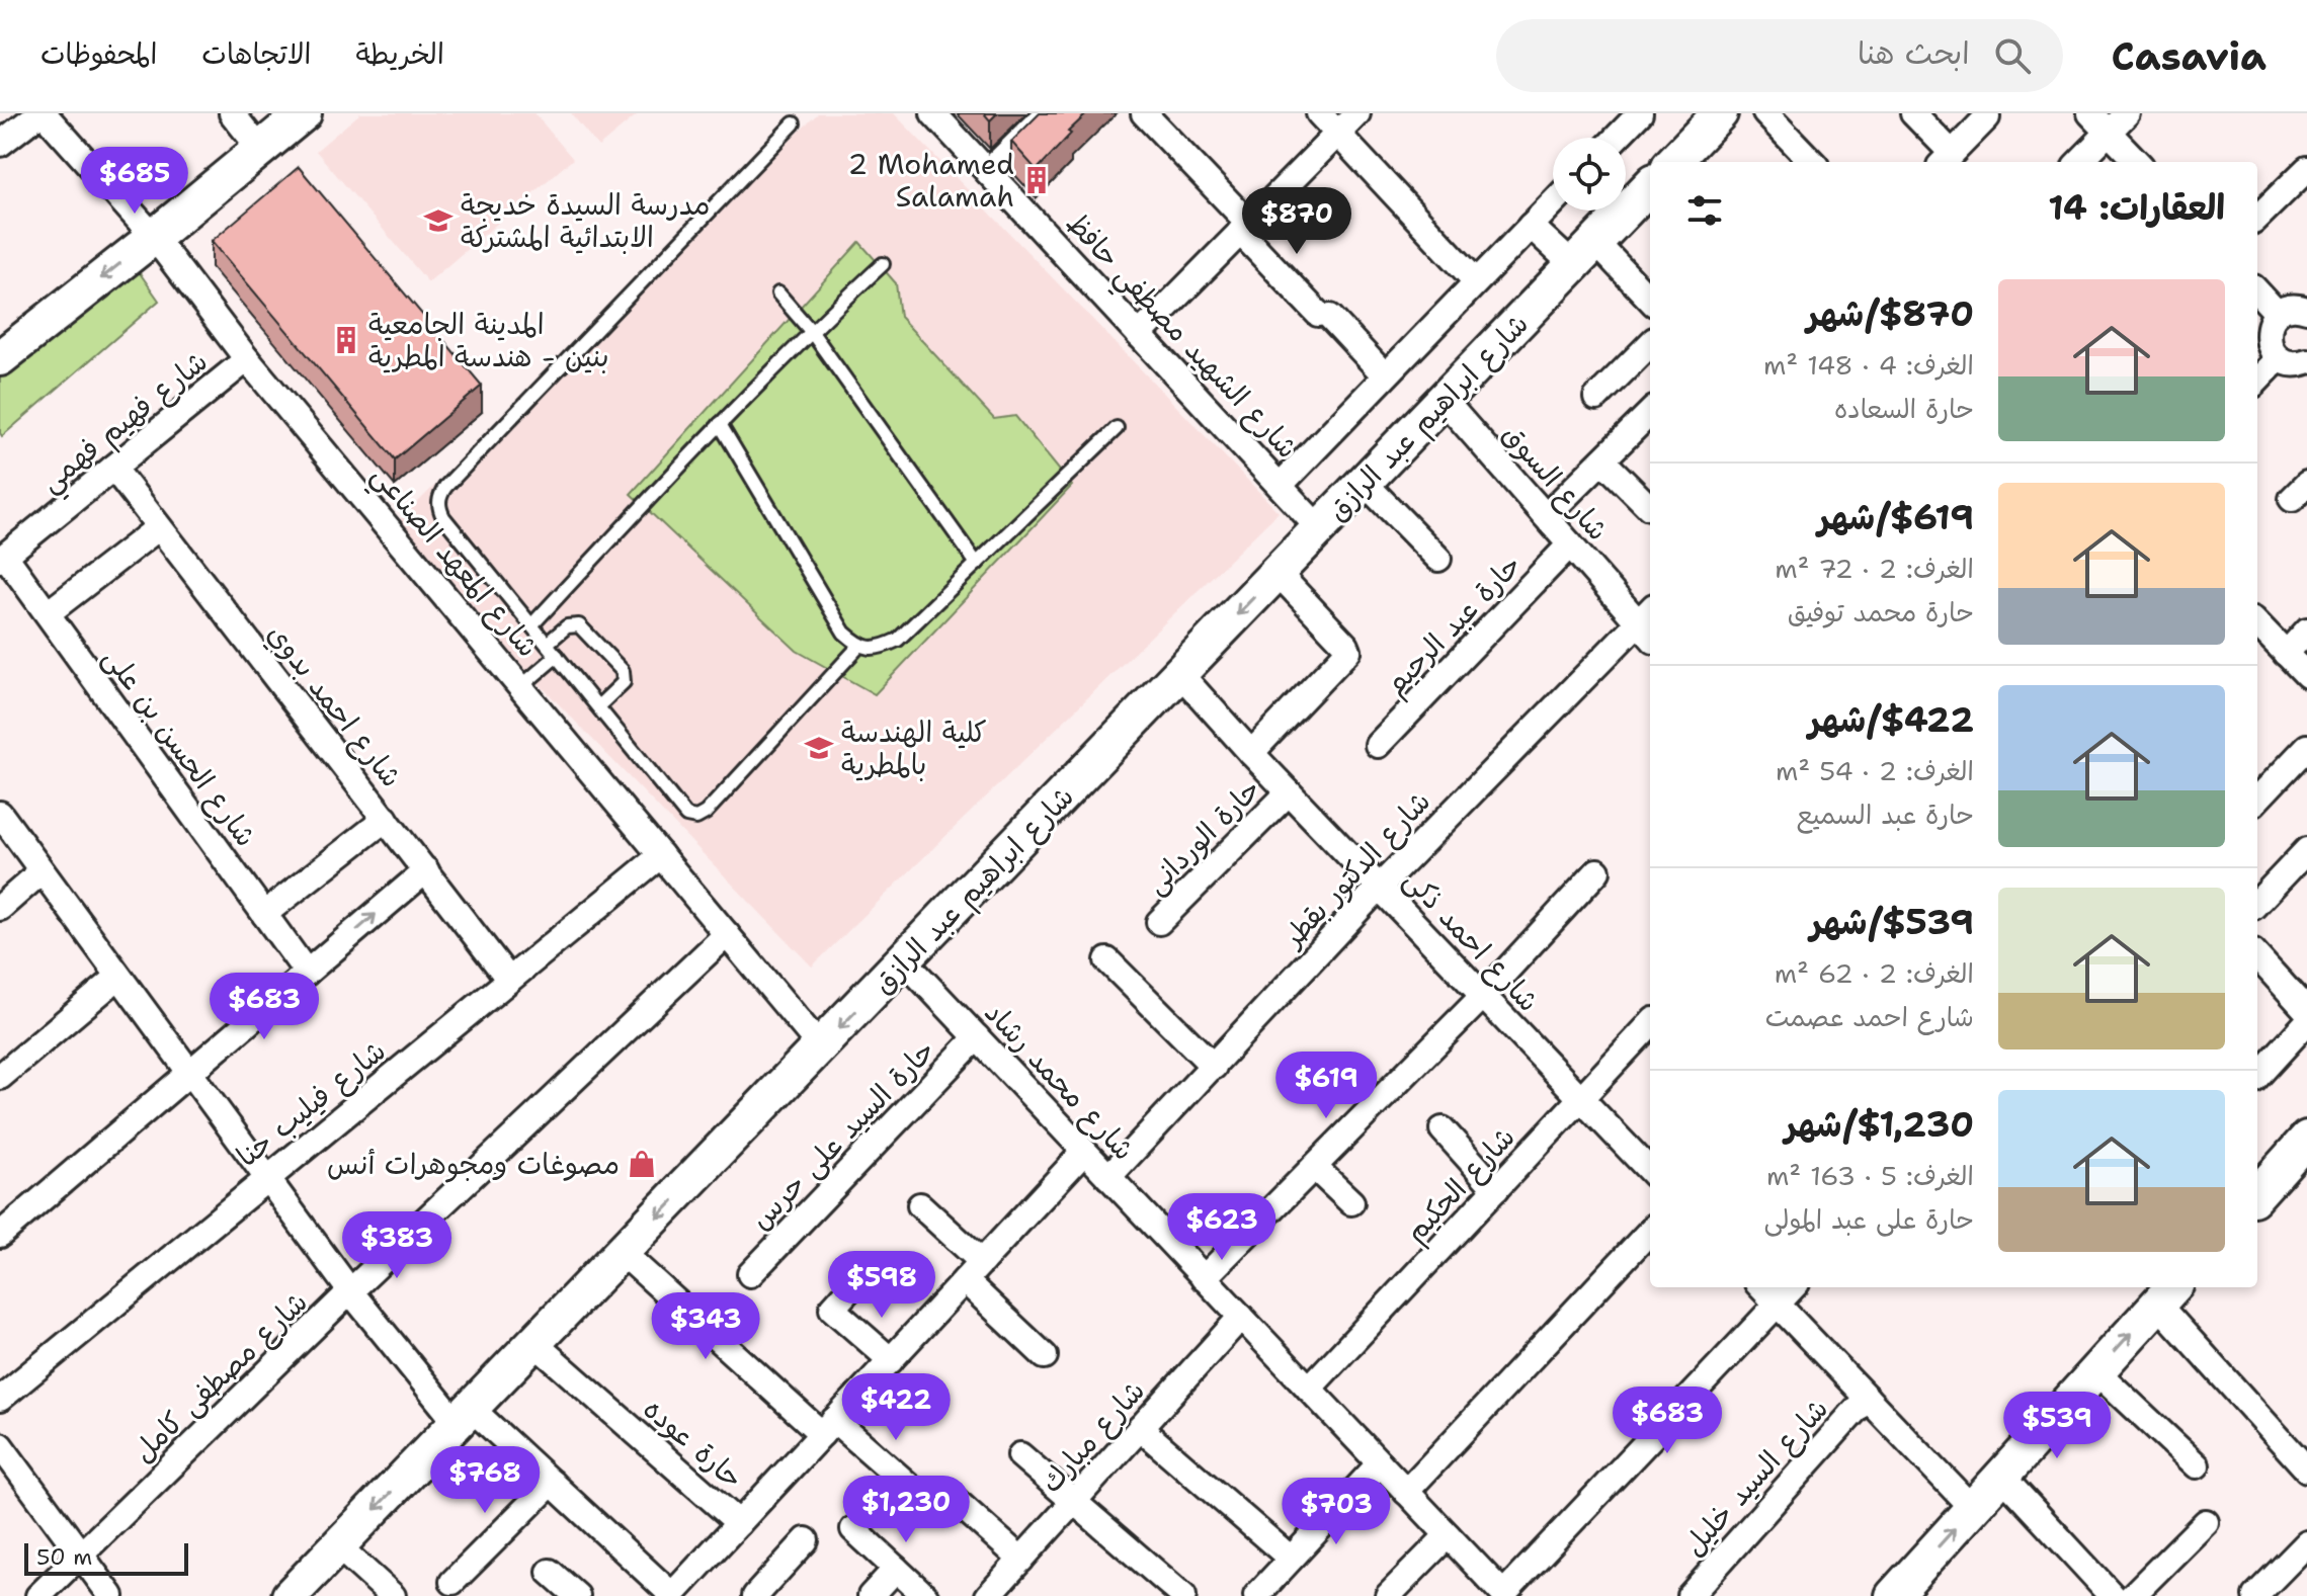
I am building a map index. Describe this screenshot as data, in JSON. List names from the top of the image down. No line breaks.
{"streets":{"main road":["شارع ابراهيم عبد الرازق"],"street":["شارع الشهيد مصطفي حافظ","شارع فهيم فهمي","شارع السوق","شارع المعهد الصناعي","حارة عبد الرحيم","شارع احمد بدوي","شارع الحسن بن على","حارة الوردانى","شارع الدكتور بقطر","شارع احمد ذكى","شارع محمد رشاد","شارع فيليب حنا","حارة السيد على حرس","شارع الحكيم","شارع مصطفى كامل","شارع مبارك","حارة عوده","شارع السيد خليل"]},"crossings":[["شارع الشهيد مصطفي حافظ","شارع ابراهيم عبد الرازق"],["شارع ابراهيم عبد الرازق","شارع السوق"],["شارع ابراهيم عبد الرازق","شارع المعهد الصناعي"],["شارع ابراهيم عبد الرازق","شارع احمد ذكى"],["شارع ابراهيم عبد الرازق","شارع محمد رشاد"],["شارع ابراهيم عبد الرازق","حارة عوده"],["شارع فهيم فهمي","شارع المعهد الصناعي"],["شارع فهيم فهمي","شارع احمد بدوي"],["شارع فهيم فهمي","شارع الحسن بن على"],["شارع السوق","حارة عبد الرحيم"],["شارع السوق","شارع الدكتور بقطر"],["شارع المعهد الصناعي","شارع فيليب حنا"],["شارع المعهد الصناعي","شارع مصطفى كامل"],["شارع احمد بدوي","شارع فيليب حنا"],["حارة الوردانى","شارع احمد ذكى"],["شارع الدكتور بقطر","شارع احمد ذكى"],["شارع الدكتور بقطر","شارع محمد رشاد"],["شارع احمد ذكى","شارع الحكيم"],["شارع محمد رشاد","حارة السيد على حرس"],["شارع محمد رشاد","شارع الحكيم"],["شارع محمد رشاد","شارع مبارك"]],"places":{"building":["2 Mohamed Salamah","المدينة الجامعية بنين - هندسة المطرية"],"school or university":["مدرسة السيدة خديجة الابتدائية المشتركة","كلية الهندسة بالمطرية"],"shop":["مصوغات ومجوهرات أنس"]},"scale_bar":"50 m","page":{"header":"Casavia","search":"ابحث هنا","nav":["الخريطة","الاتجاهات","المحفوظات"],"price":["$685","$870","$683","$619","$623","$383","$598","$343","$422","$683","$539","$768","$1,230","$703"],"heading":"العقارات: 14","list":[{"name":"$870/شهر","note":"الغرف: 4 · 148 m² · حارة السعاده"},{"name":"$619/شهر","note":"الغرف: 2 · 72 m² · حارة محمد توفيق"},{"name":"$422/شهر","note":"الغرف: 2 · 54 m² · حارة عبد السميع"},{"name":"$539/شهر","note":"الغرف: 2 · 62 m² · شارع احمد عصمت"},{"name":"$1,230/شهر","note":"الغرف: 5 · 163 m² · حارة على عبد المولى"}],"scale":"50 m"}}
